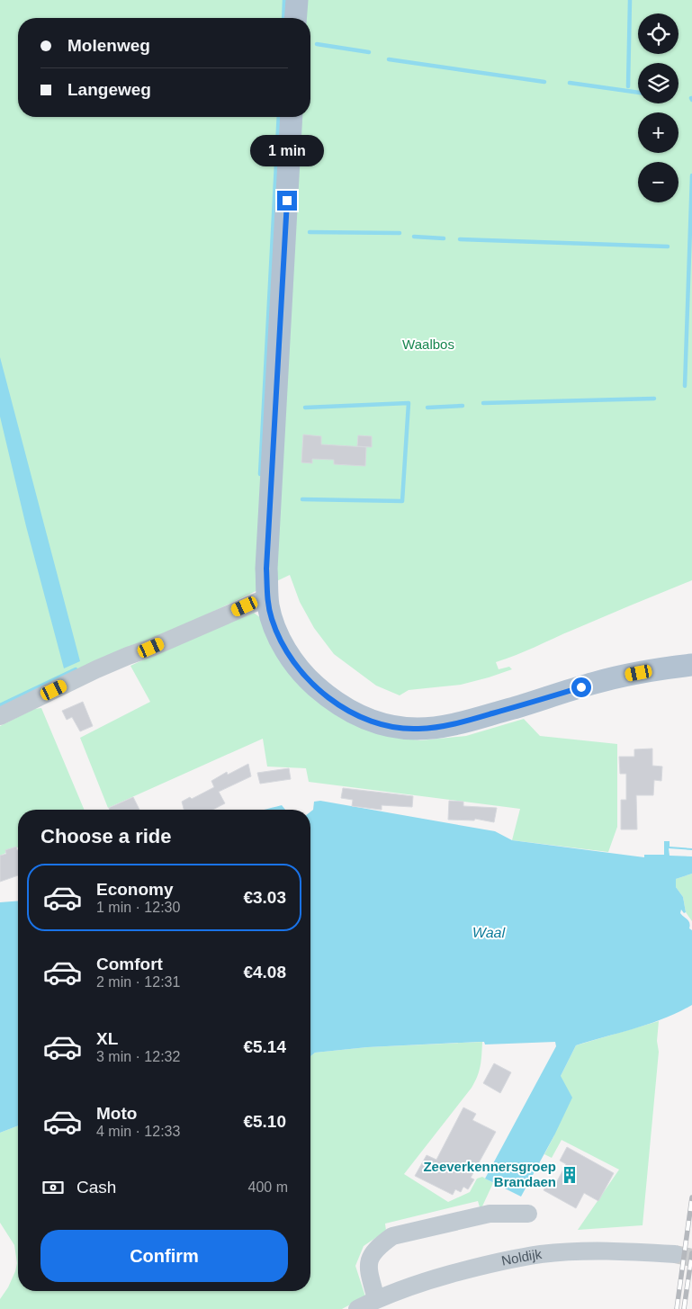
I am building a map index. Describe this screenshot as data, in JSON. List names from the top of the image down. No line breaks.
{"streets":{"street":["Noldijk"]},"water":["Waal"],"parks":["Waalbos"],"places":{"building":["Zeeverkennersgroep Brandaen"]},"page":{"map_buttons":["+","−"],"banner":["Molenweg","Langeweg"],"bubble":"1 min","heading":"Choose a ride","list":[{"name":"Economy","note":"1 min · 12:30","value":"€3.03"},{"name":"Comfort","note":"2 min · 12:31","value":"€4.08"},{"name":"XL","note":"3 min · 12:32","value":"€5.14"},{"name":"Moto","note":"4 min · 12:33","value":"€5.10"}],"pay":["Cash","400 m"],"buttons":"Confirm"}}
